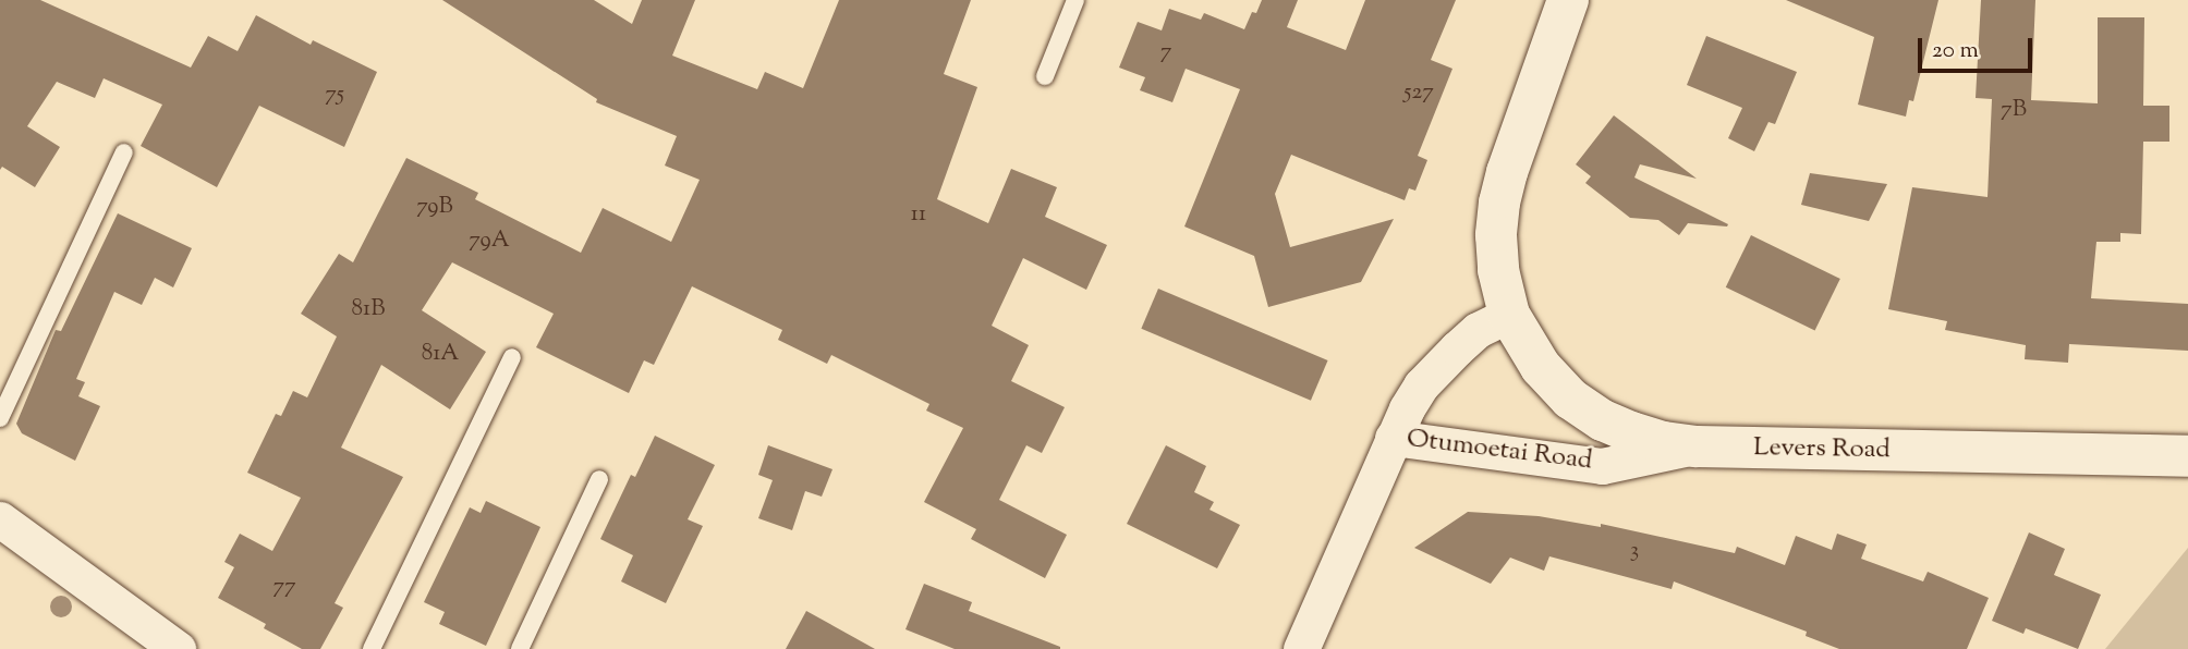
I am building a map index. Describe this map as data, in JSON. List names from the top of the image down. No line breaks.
{"streets":{"street":["Levers Road","Otumoetai Road"]},"crossings":[["Levers Road","Otumoetai Road"]],"house_numbers":["7","527","75","7B","79B","11","79A","81B","81A","3","77"],"scale_bar":"20 m"}
